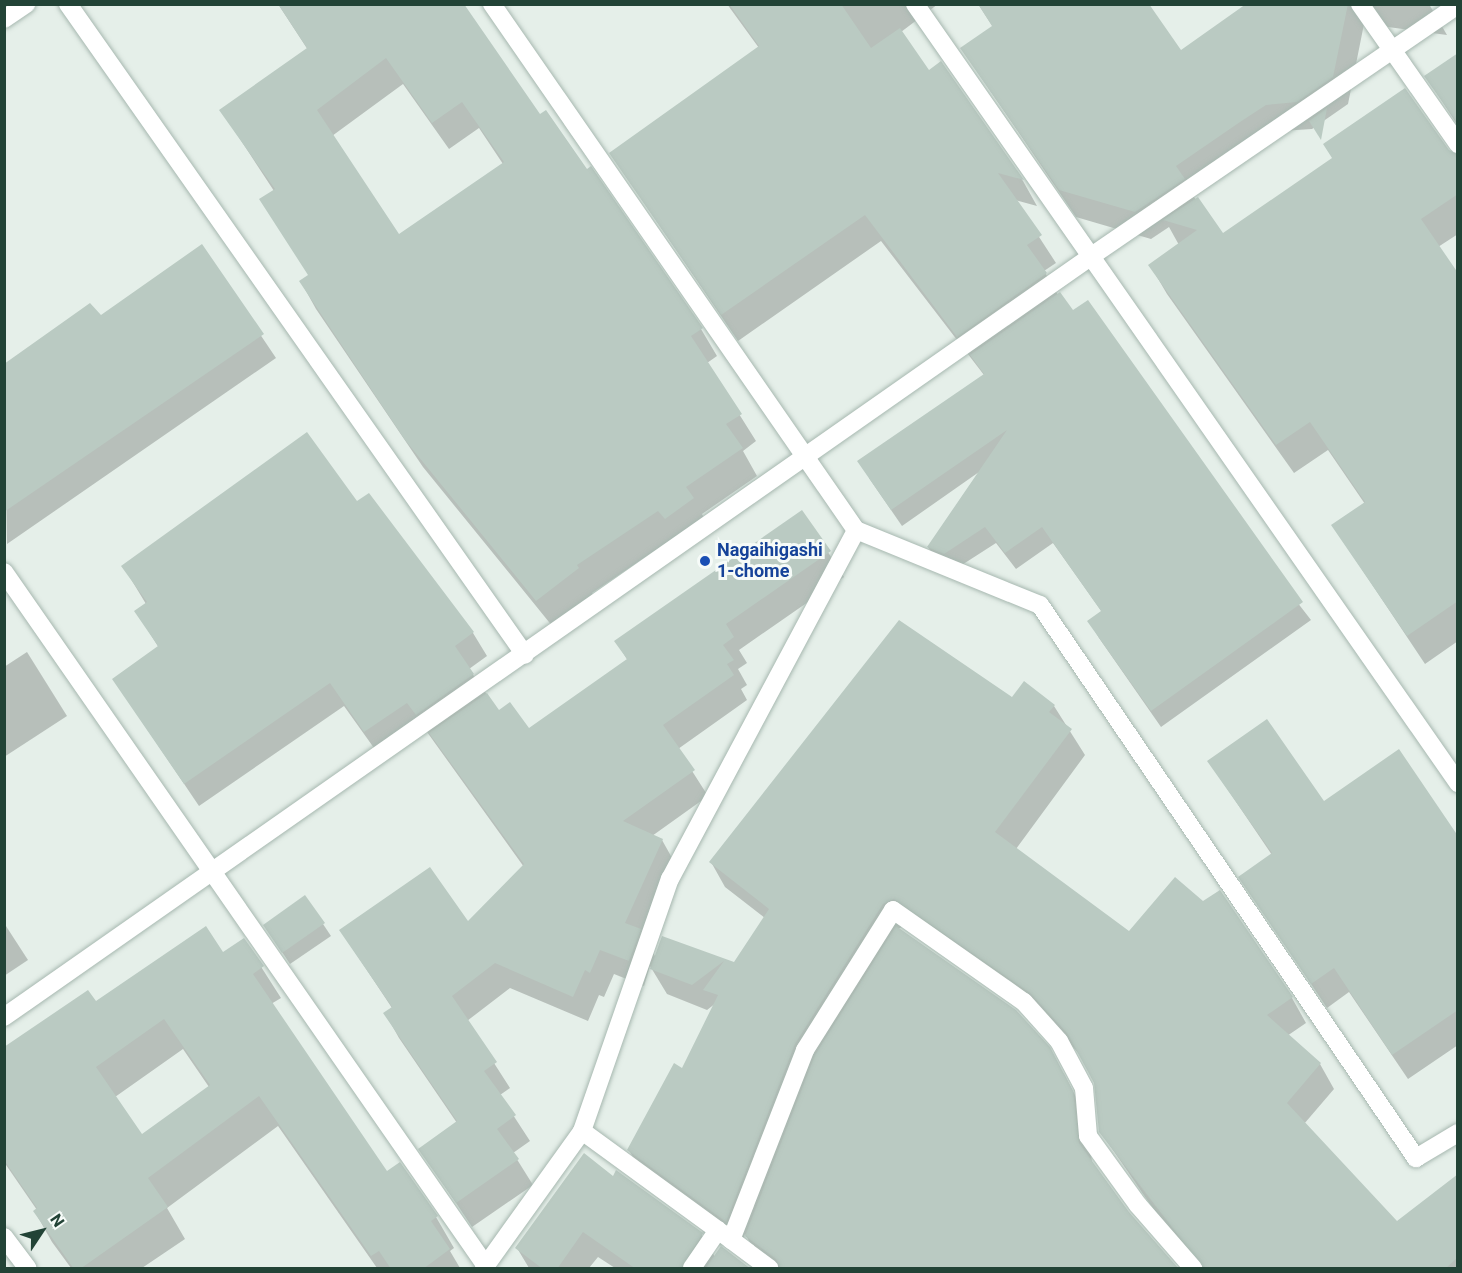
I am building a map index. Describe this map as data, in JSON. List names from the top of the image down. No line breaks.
{"places":["Nagaihigashi 1-chome"],"north":"top right"}
